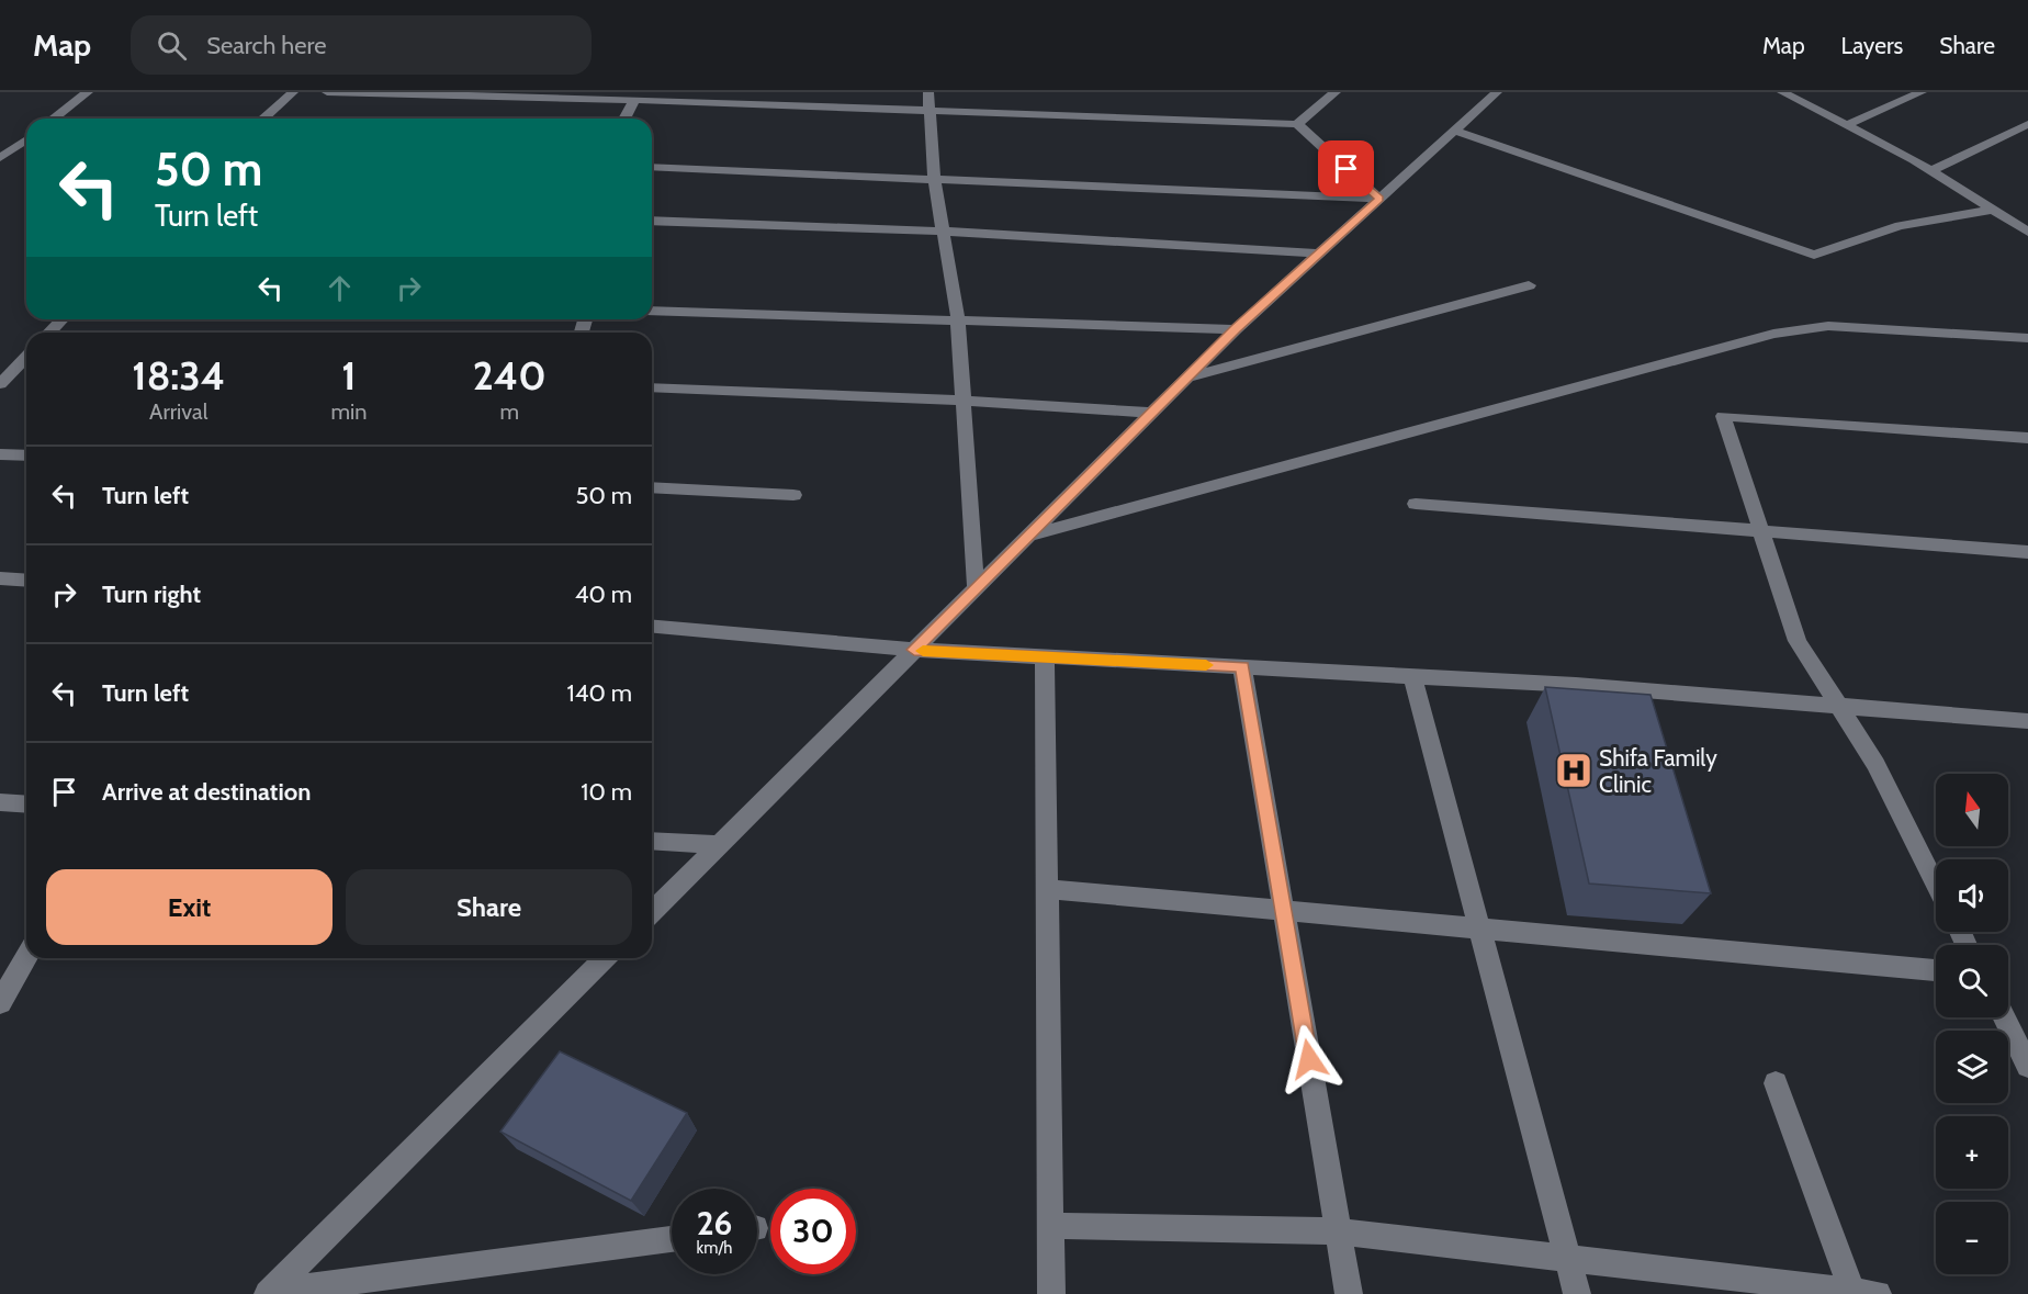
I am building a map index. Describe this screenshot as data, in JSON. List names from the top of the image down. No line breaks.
{"places":{"hospital":["Shifa Family Clinic"]},"north":"top","page":{"header":"Map","search":"Search here","nav":["Map","Layers","Share"],"turn":["50 m","Turn left"],"eta":["18:34","Arrival","1","min","240","m"],"list":[{"name":"Turn left","value":"50 m"},{"name":"Turn right","value":"40 m"},{"name":"Turn left","value":"140 m"},{"name":"Arrive at destination","value":"10 m"}],"map_buttons":["+","−"],"buttons":["Exit","Share"],"speed":"26 km/h","limit":"30"}}
